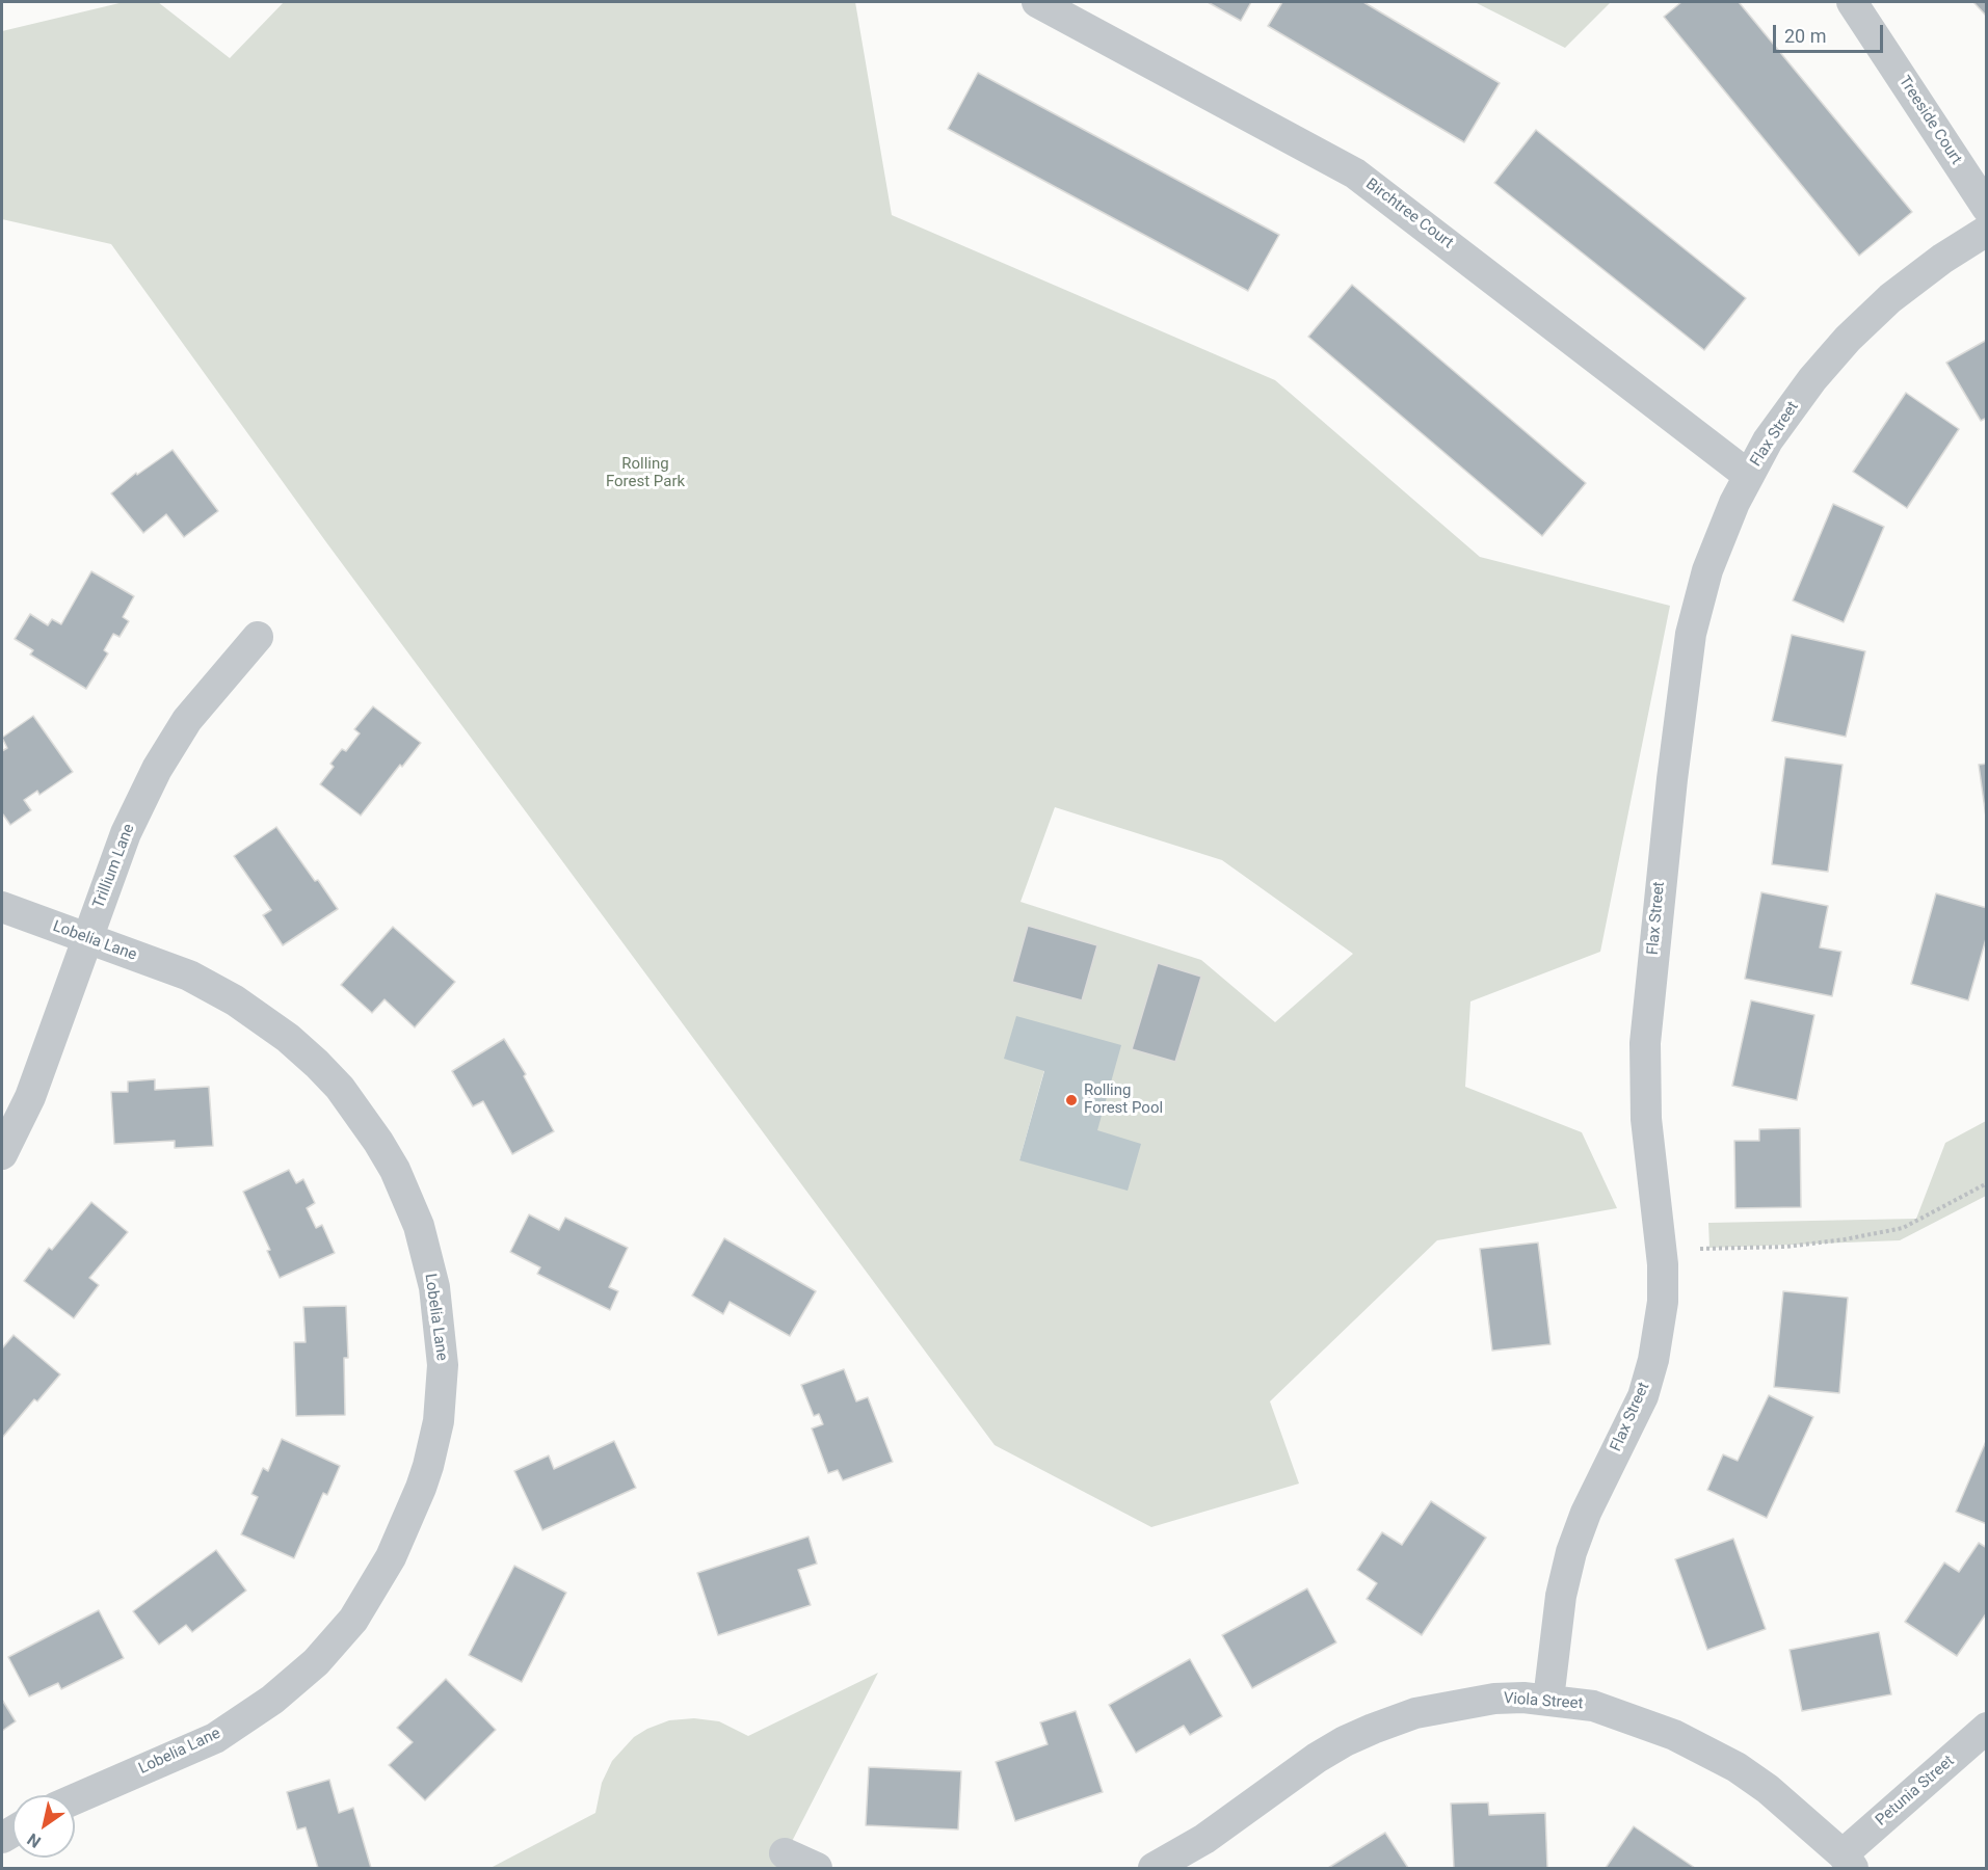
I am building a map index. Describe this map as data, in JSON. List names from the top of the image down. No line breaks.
{"streets":{"street":["Treeside Court","Birchtree Court","Flax Street","Trillium Lane","Lobelia Lane","Viola Street","Petunia Street"]},"crossings":[["Birchtree Court","Flax Street"],["Flax Street","Viola Street"],["Trillium Lane","Lobelia Lane"],["Viola Street","Petunia Street"]],"parks":["Rolling Forest Park"],"places":["Rolling Forest Pool"],"scale_bar":"20 m","north":"bottom left"}
